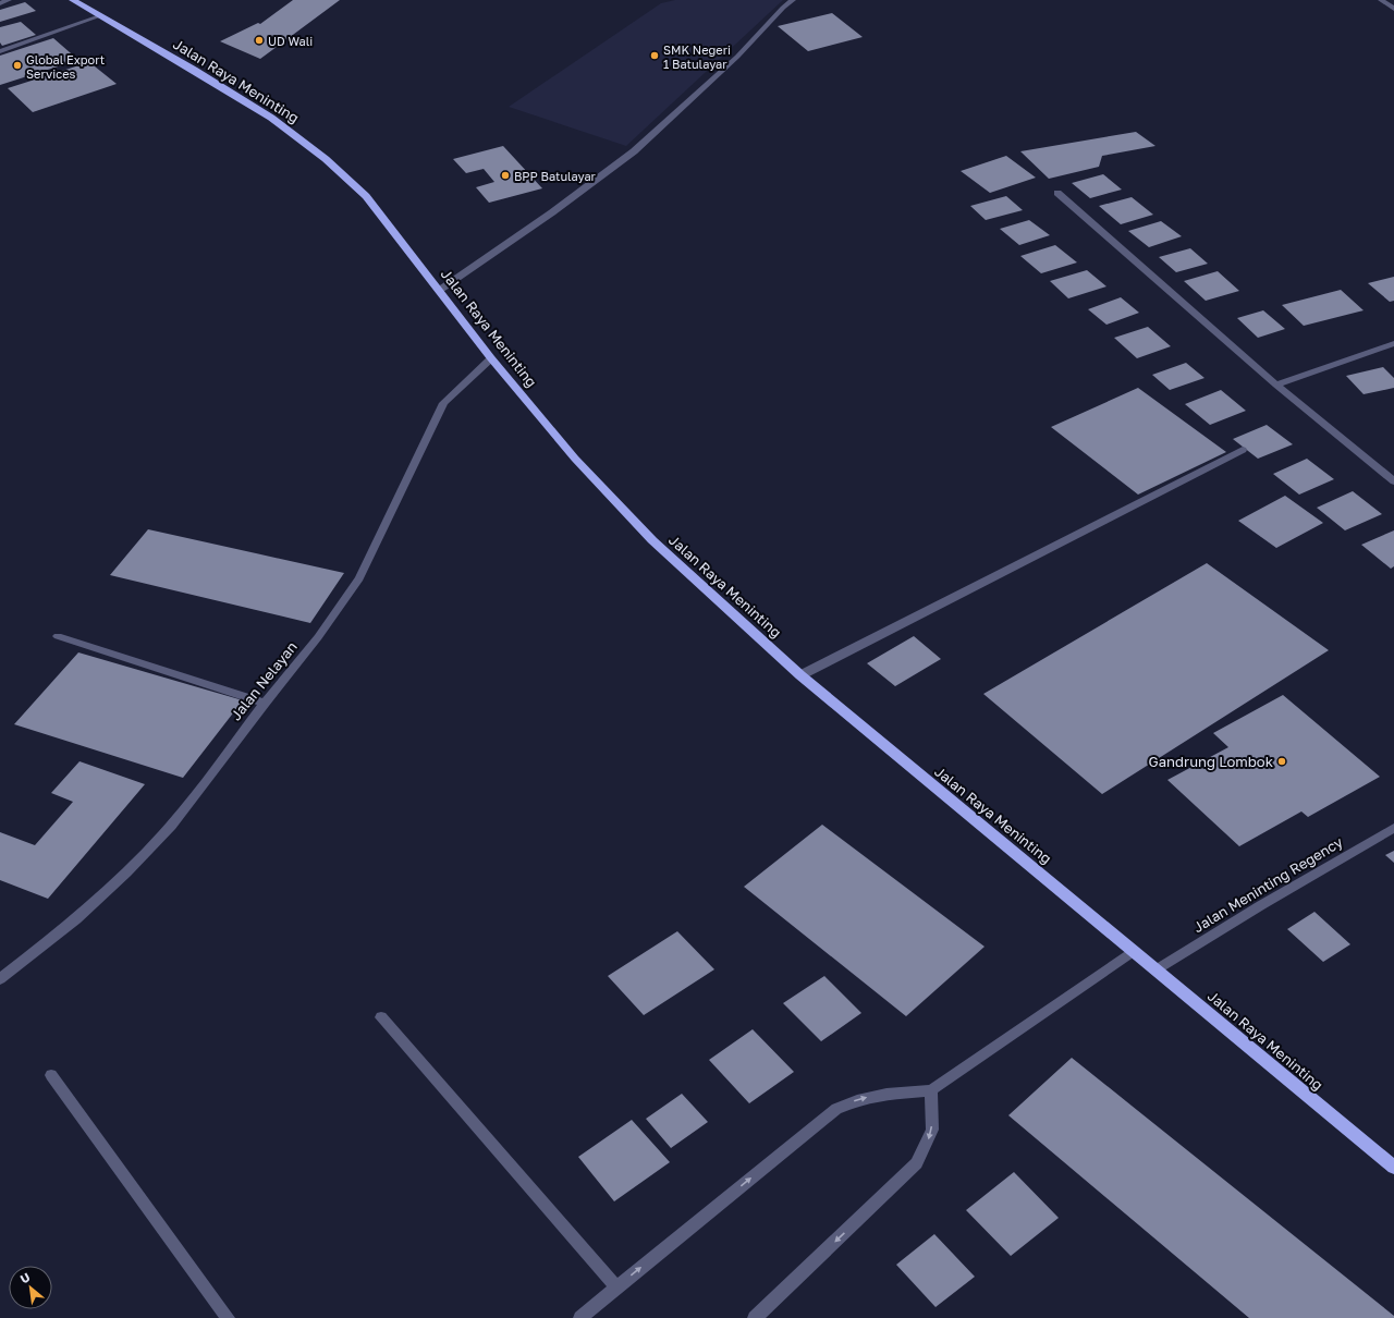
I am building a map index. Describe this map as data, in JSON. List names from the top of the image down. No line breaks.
{"streets":{"highway":["Jalan Raya Meninting"],"street":["Jalan Nelayan","Jalan Meninting Regency"]},"crossings":[["Jalan Raya Meninting","Jalan Nelayan"],["Jalan Raya Meninting","Jalan Meninting Regency"]],"places":["UD Wali","SMK Negeri 1 Batulayar","Global Export Services","BPP Batulayar","Gandrung Lombok"],"north":"top left"}
